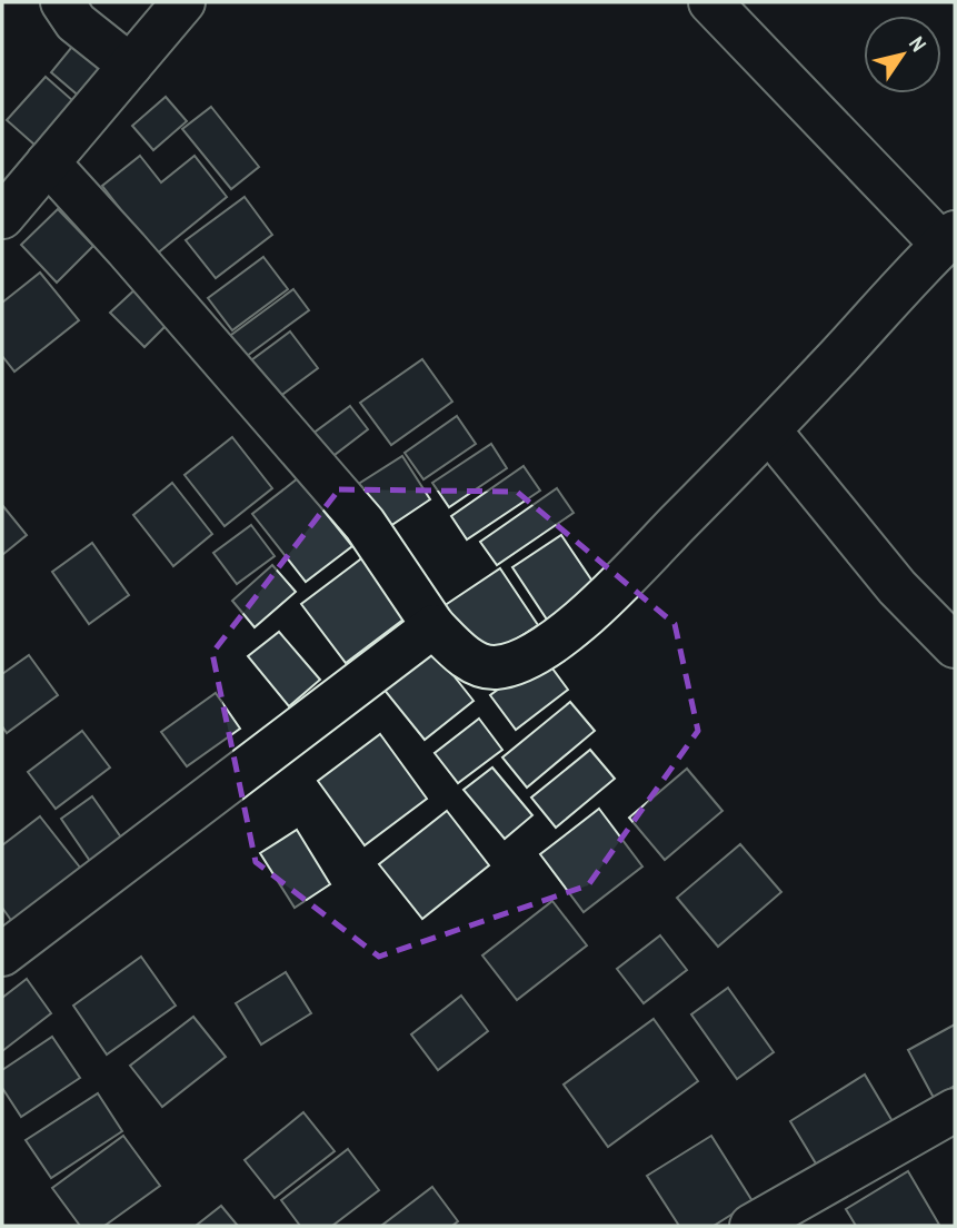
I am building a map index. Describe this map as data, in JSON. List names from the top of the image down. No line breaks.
{"north":"top right"}
